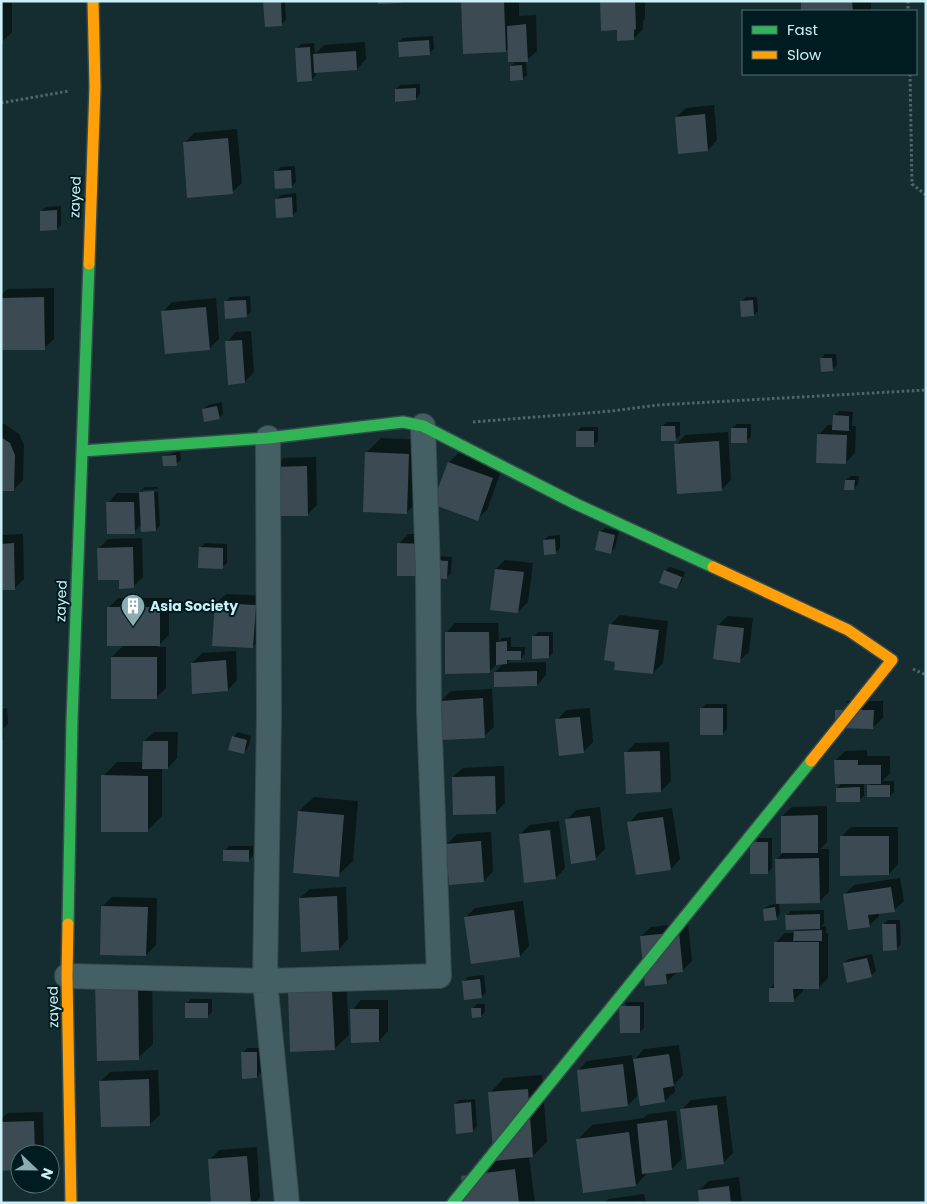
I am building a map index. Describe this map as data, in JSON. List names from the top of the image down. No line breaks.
{"streets":{"street":["zayed"]},"places":{"building":["Asia Society"]},"legend":["Fast","Slow"],"north":"right"}
